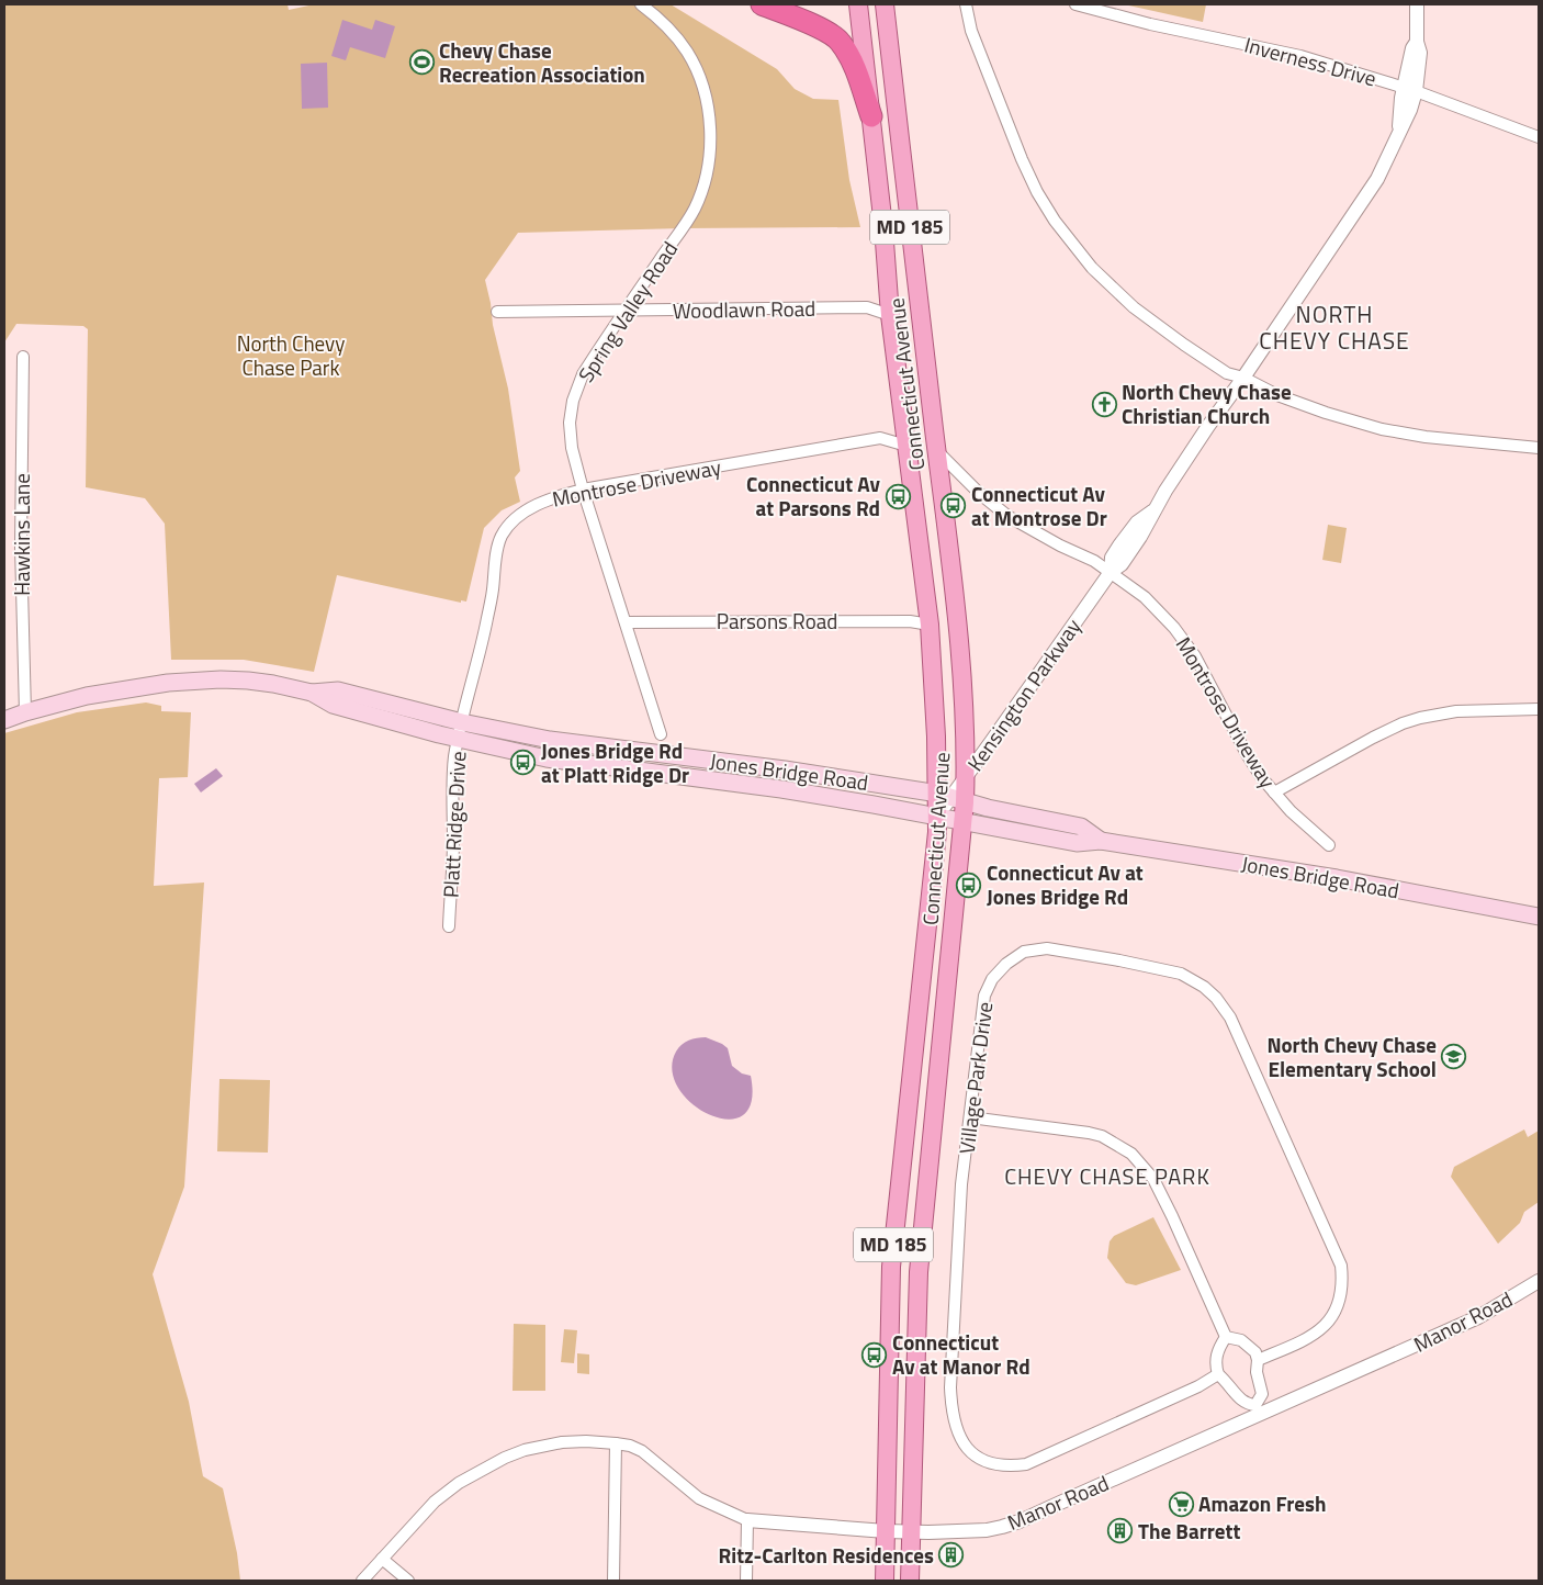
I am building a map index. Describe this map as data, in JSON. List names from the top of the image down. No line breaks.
{"streets":{"main road":["MD 185","Connecticut Avenue","Jones Bridge Road"],"street":["Inverness Drive","Woodlawn Road","Spring Valley Road","Montrose Driveway","Hawkins Lane","Parsons Road","Kensington Parkway","Platt Ridge Drive","Village Park Drive","Manor Road"]},"crossings":[["Inverness Drive","Kensington Parkway"],["Woodlawn Road","Spring Valley Road"],["Woodlawn Road","Connecticut Avenue"],["Spring Valley Road","Montrose Driveway"],["Spring Valley Road","Parsons Road"],["Connecticut Avenue","Montrose Driveway"],["Connecticut Avenue","Parsons Road"],["Connecticut Avenue","Kensington Parkway"],["Connecticut Avenue","Jones Bridge Road"],["Connecticut Avenue","Manor Road"],["Montrose Driveway","Kensington Parkway"],["Montrose Driveway","Jones Bridge Road"],["Montrose Driveway","Platt Ridge Drive"],["Hawkins Lane","Jones Bridge Road"],["Jones Bridge Road","Platt Ridge Drive"]],"districts":["NORTH CHEVY CHASE","CHEVY CHASE PARK"],"parks":["North Chevy Chase Park"],"places":{"sports":["Chevy Chase Recreation Association"],"church":["North Chevy Chase Christian Church"],"bus stop":["Connecticut Av at Parsons Rd","Connecticut Av at Montrose Dr","Jones Bridge Rd at Platt Ridge Dr","Connecticut Av at Jones Bridge Rd","Connecticut Av at Manor Rd"],"school or university":["North Chevy Chase Elementary School"],"supermarket":["Amazon Fresh"],"building":["The Barrett","Ritz-Carlton Residences"]}}
